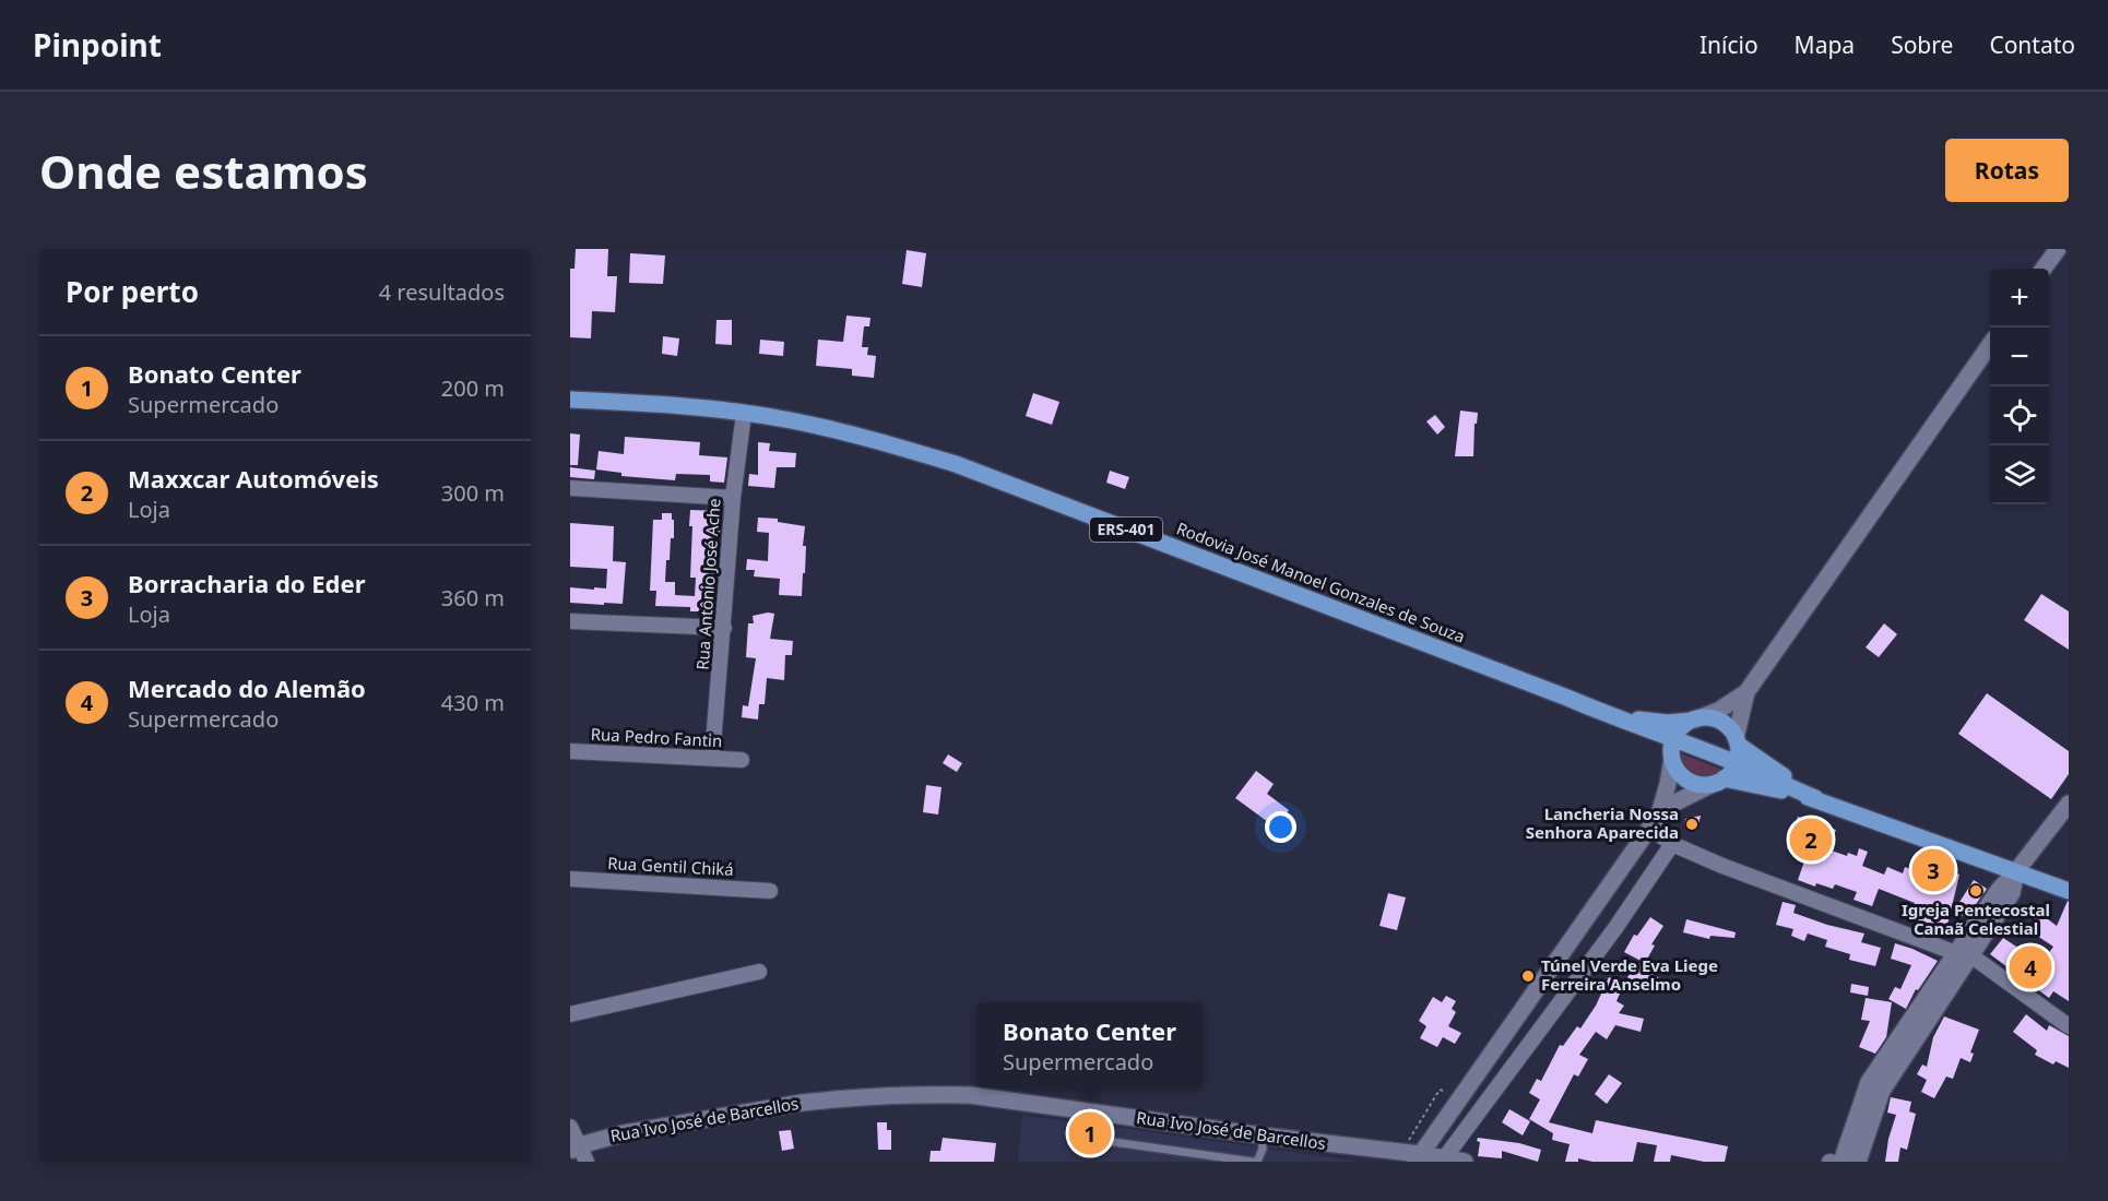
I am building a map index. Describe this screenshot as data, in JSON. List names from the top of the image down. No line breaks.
{"streets":{"main road":["ERS-401","Rodovia José Manoel Gonzales de Souza","Rua Ivo José de Barcellos"],"street":["Rua Antônio José Ache","Rua Pedro Fantin","Rua Gentil Chiká"]},"crossings":[["Rodovia José Manoel Gonzales de Souza","Rua Antônio José Ache"],["Rua Antônio José Ache","Rua Pedro Fantin"]],"places":["Lancheria Nossa Senhora Aparecida","Igreja Pentecostal Canaã Celestial","Túnel Verde Eva Liege Ferreira Anselmo"],"page":{"header":"Pinpoint","nav":["Início","Mapa","Sobre","Contato"],"buttons":"Rotas","title":"Onde estamos","heading":["Por perto","4 resultados"],"map_buttons":["+","−"],"list":[{"mark":"1","name":"Bonato Center","note":"Supermercado","value":"200 m"},{"mark":"2","name":"Maxxcar Automóveis","note":"Loja","value":"300 m"},{"mark":"3","name":"Borracharia do Eder","note":"Loja","value":"360 m"},{"mark":"4","name":"Mercado do Alemão","note":"Supermercado","value":"430 m"}],"pins":["2","3","4","1"],"popup":["Bonato Center","Supermercado"]}}
